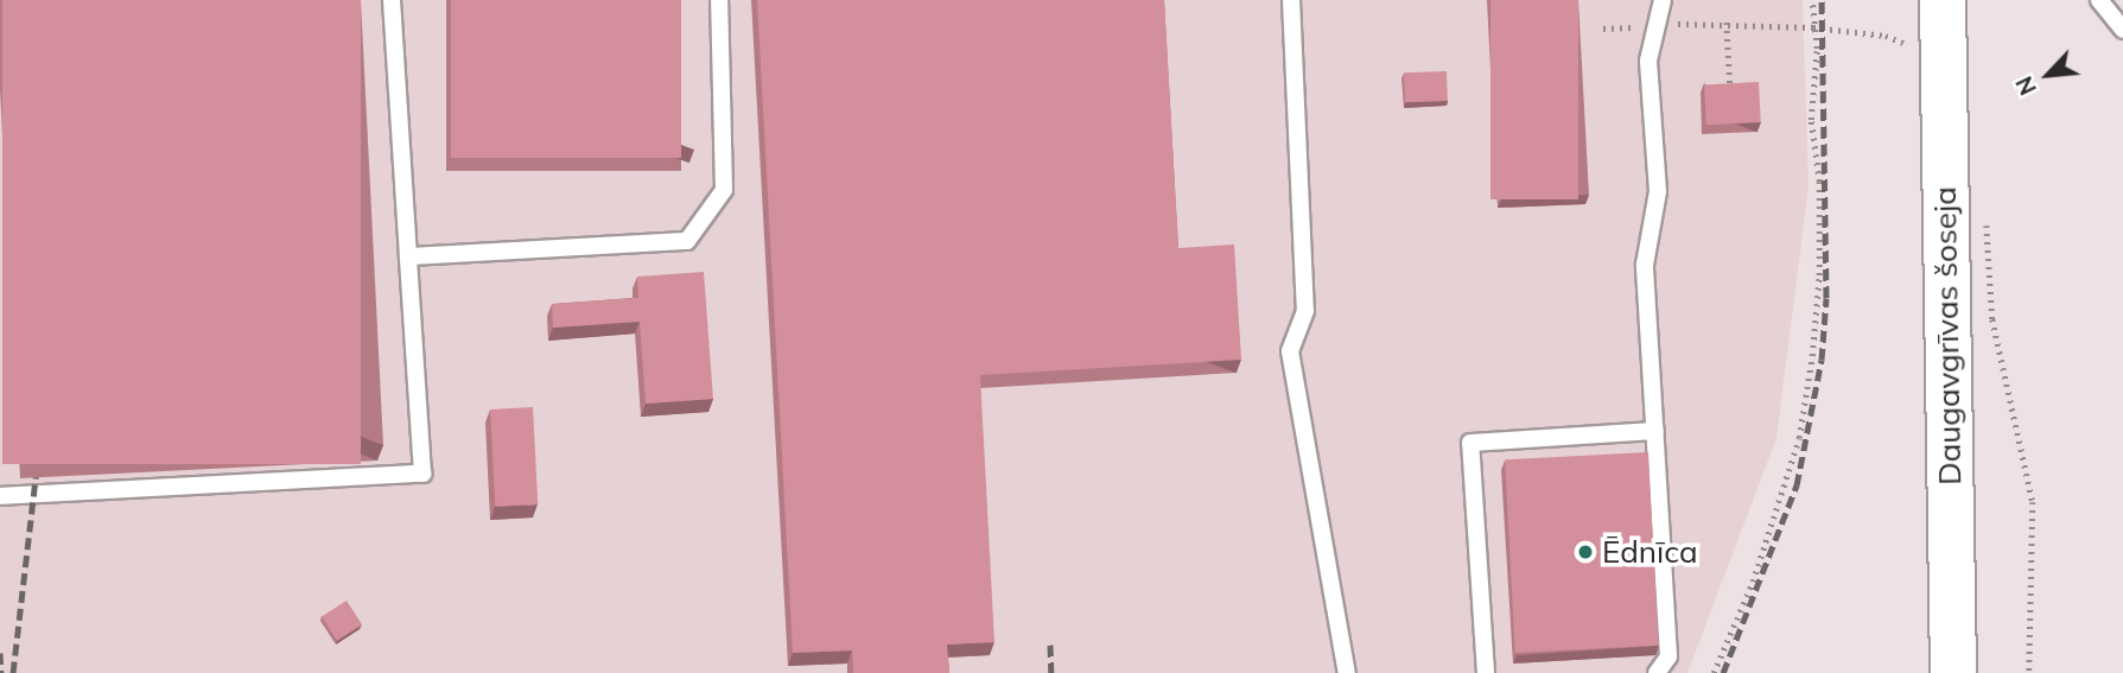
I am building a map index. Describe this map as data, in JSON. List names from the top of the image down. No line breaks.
{"streets":{"main road":["Daugavgrīvas šoseja"]},"places":["Ēdnīca"],"north":"bottom left"}
